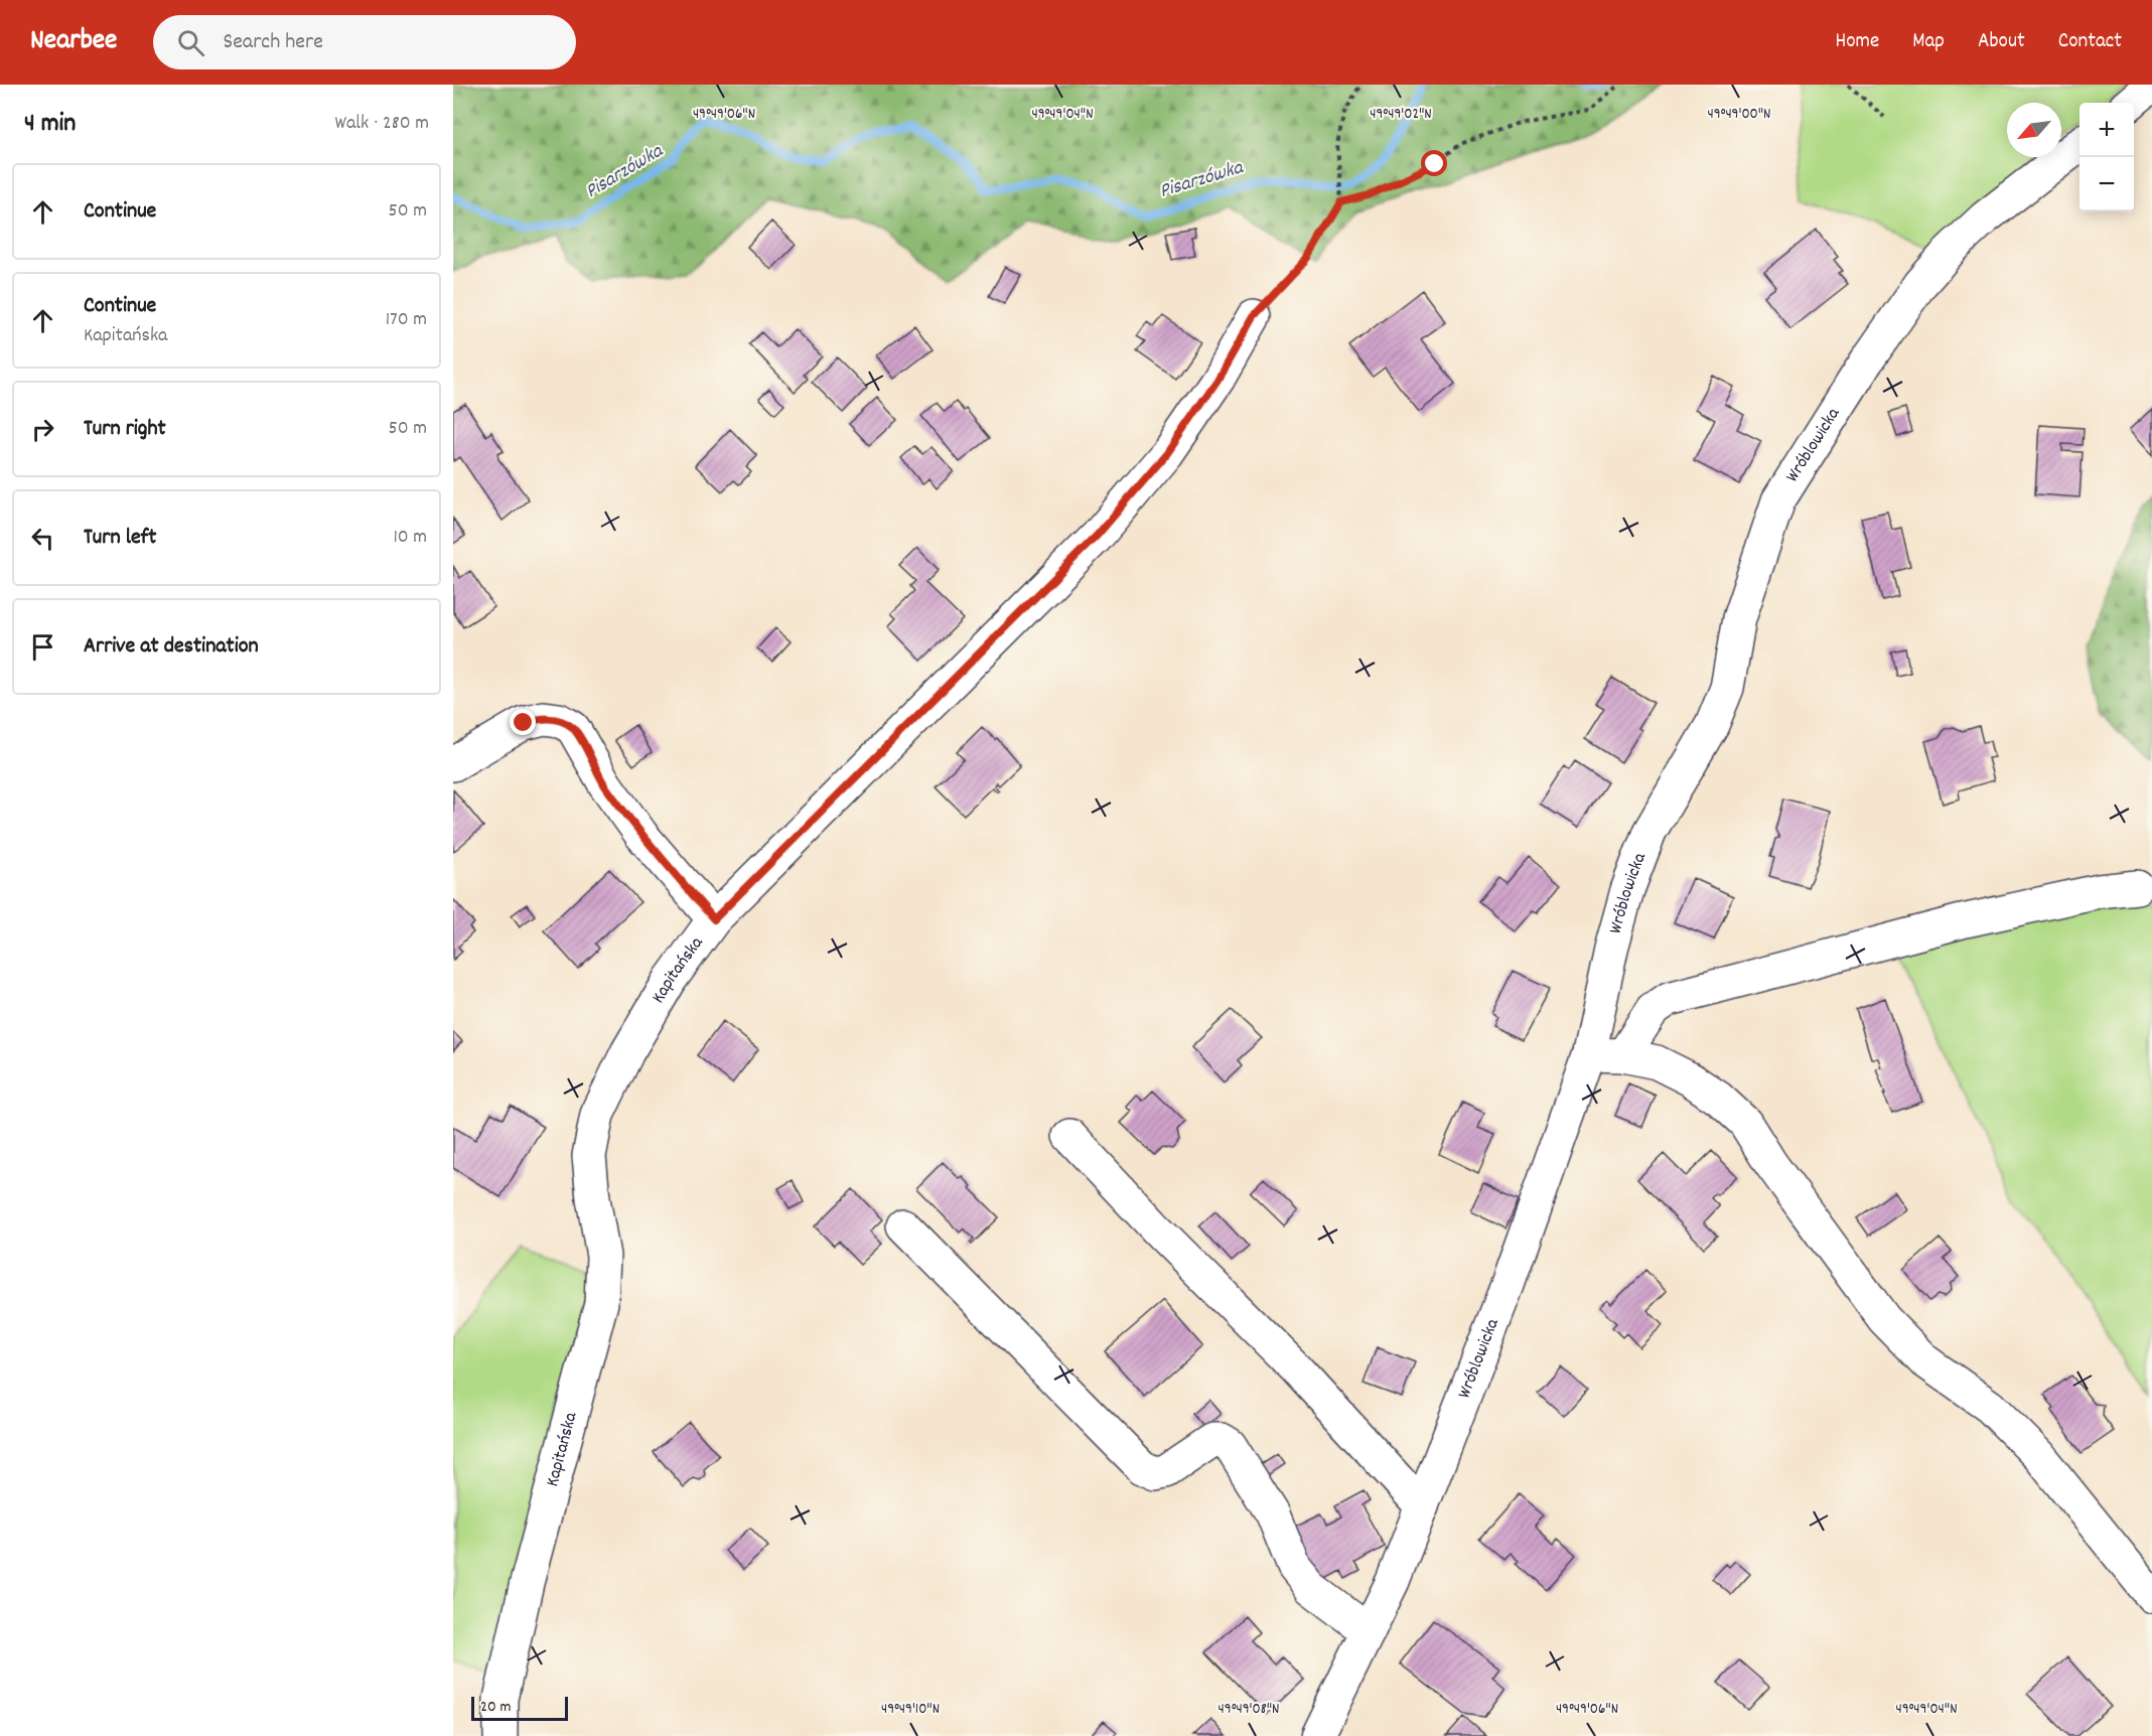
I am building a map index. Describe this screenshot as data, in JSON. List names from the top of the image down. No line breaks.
{"streets":{"street":["Wróblowicka","Kapitańska"]},"water":["Pisarzówka"],"scale_bar":"20 m","north":"bottom left","page":{"header":"Nearbee","search":"Search here","nav":["Home","Map","About","Contact"],"heading":["4 min","Walk · 280 m"],"map_buttons":["+","−"],"list":[["Continue","50 m"],["Continue","Kapitańska","170 m"],["Turn right","50 m"],["Turn left","10 m"],"Arrive at destination"],"scale":"20 m"},"coordinates":["49°49'06\"N","49°49'02\"N","49°49'00\"N","49°49'04\"N","49°49'10\"N","49°49'08\"N"]}
